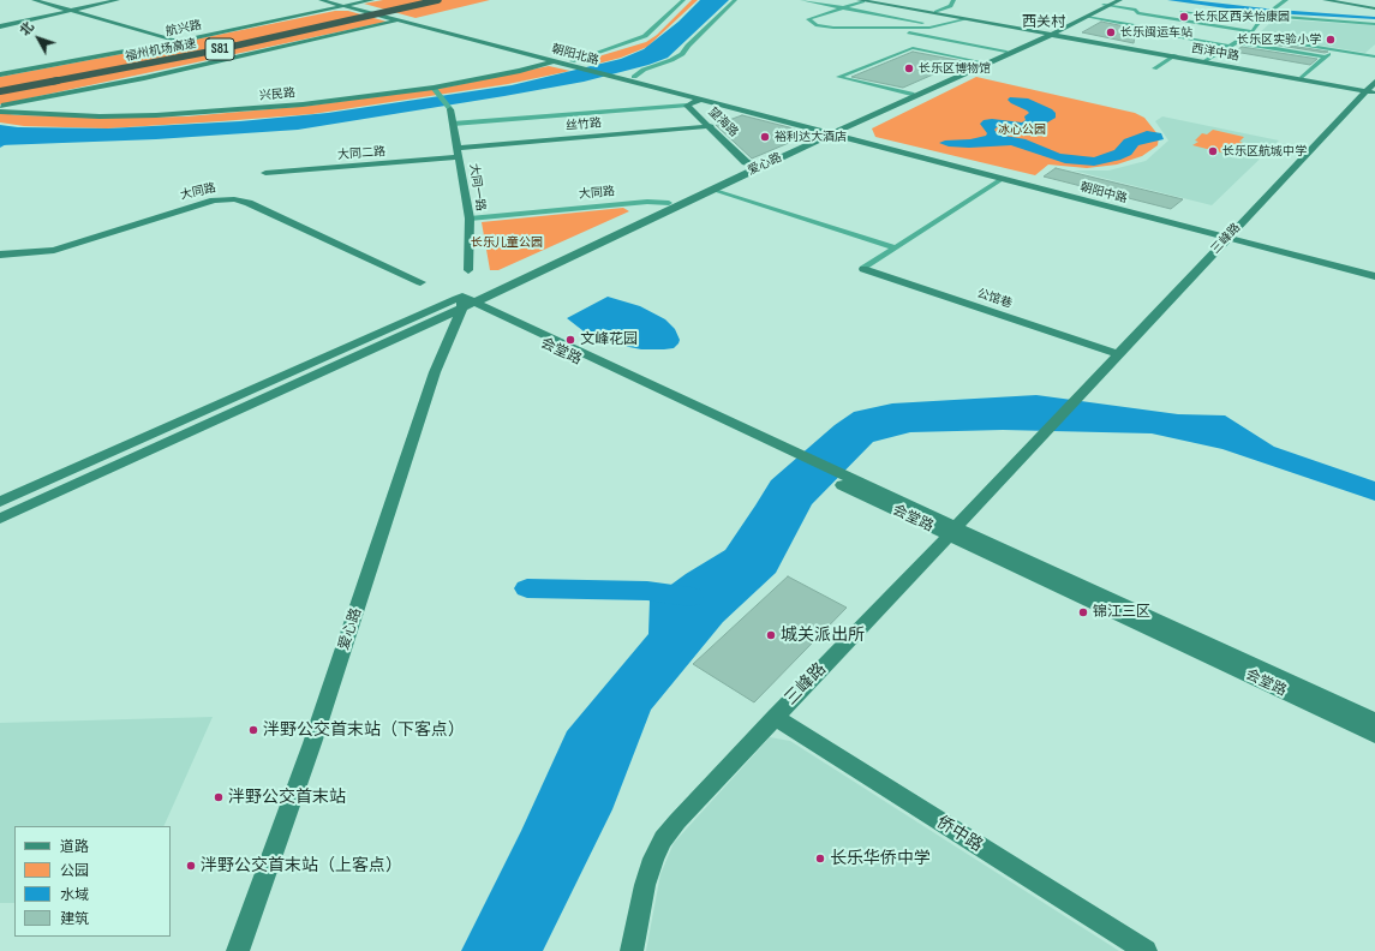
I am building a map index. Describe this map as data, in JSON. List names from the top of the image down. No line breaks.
{"streets":{"highway":["S81","福州机场高速"],"main road":["航兴路","西洋中路","朝阳北路","兴民路","望海路","丝竹路","大同二路","爱心路","大同一路","大同路","朝阳中路","三峰路","公馆巷","会堂路","侨中路"]},"crossings":[["航兴路","朝阳北路"],["西洋中路","爱心路"],["西洋中路","三峰路"],["朝阳北路","兴民路"],["朝阳北路","望海路"],["朝阳北路","爱心路"],["朝阳北路","朝阳中路"],["望海路","丝竹路"],["望海路","爱心路"],["丝竹路","大同一路"],["大同二路","大同一路"],["爱心路","大同路"],["爱心路","朝阳中路"],["爱心路","会堂路"],["大同一路","大同路"],["朝阳中路","三峰路"],["三峰路","公馆巷"],["三峰路","会堂路"],["三峰路","侨中路"]],"districts":["西关村"],"parks":["冰心公园","长乐儿童公园"],"places":["长乐区西关怡康园","长乐闽运车站","长乐区实验小学","长乐区博物馆","裕利达大酒店","长乐区航城中学","文峰花园","锦江三区","城关派出所","泮野公交首末站（下客点）","泮野公交首末站","长乐华侨中学","泮野公交首末站（上客点）"],"legend":["道路","公园","水域","建筑"],"north":"top left"}
